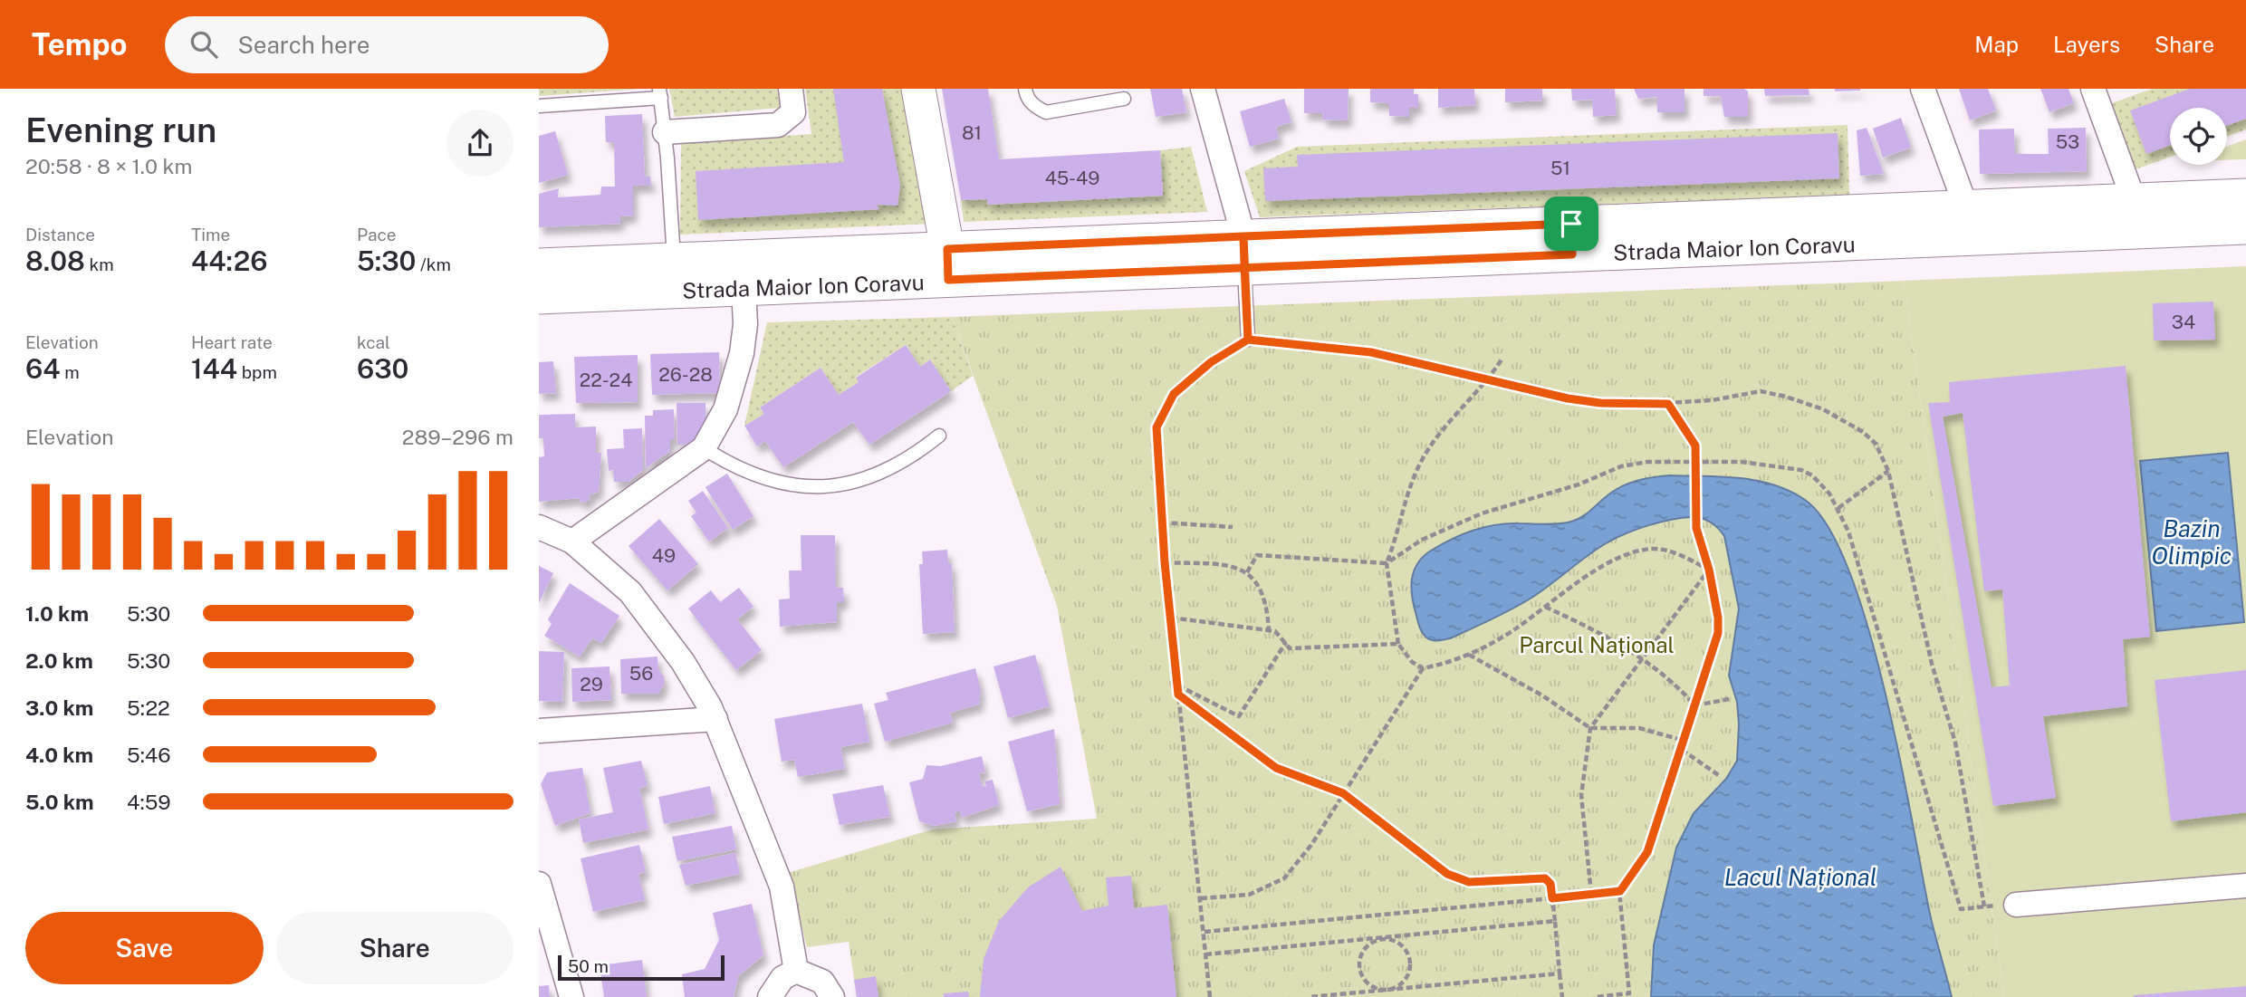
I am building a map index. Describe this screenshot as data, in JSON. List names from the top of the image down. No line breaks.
{"streets":{"street":["Strada Maior Ion Coravu"]},"water":["Bazin Olimpic","Lacul Național"],"parks":["Parcul Național"],"house_numbers":["81","53","51","45-49","34","26-28","22-24","49","56","29"],"scale_bar":"50 m","page":{"header":"Tempo","search":"Search here","nav":["Map","Layers","Share"],"heading":["Evening run","20:58 · 8 × 1.0 km"],"stats":[["Distance","8.08 km"],["Time","44:26"],["Pace","5:30 /km"],["Elevation","64 m"],["Heart rate","144 bpm"],["kcal","630"]],"chart":["Elevation","289–296 m"],"list":[{"name":"1.0 km","note":"5:30"},{"name":"2.0 km","note":"5:30"},{"name":"3.0 km","note":"5:22"},{"name":"4.0 km","note":"5:46"},{"name":"5.0 km","note":"4:59"}],"buttons":["Save","Share"],"scale":"50 m"}}
